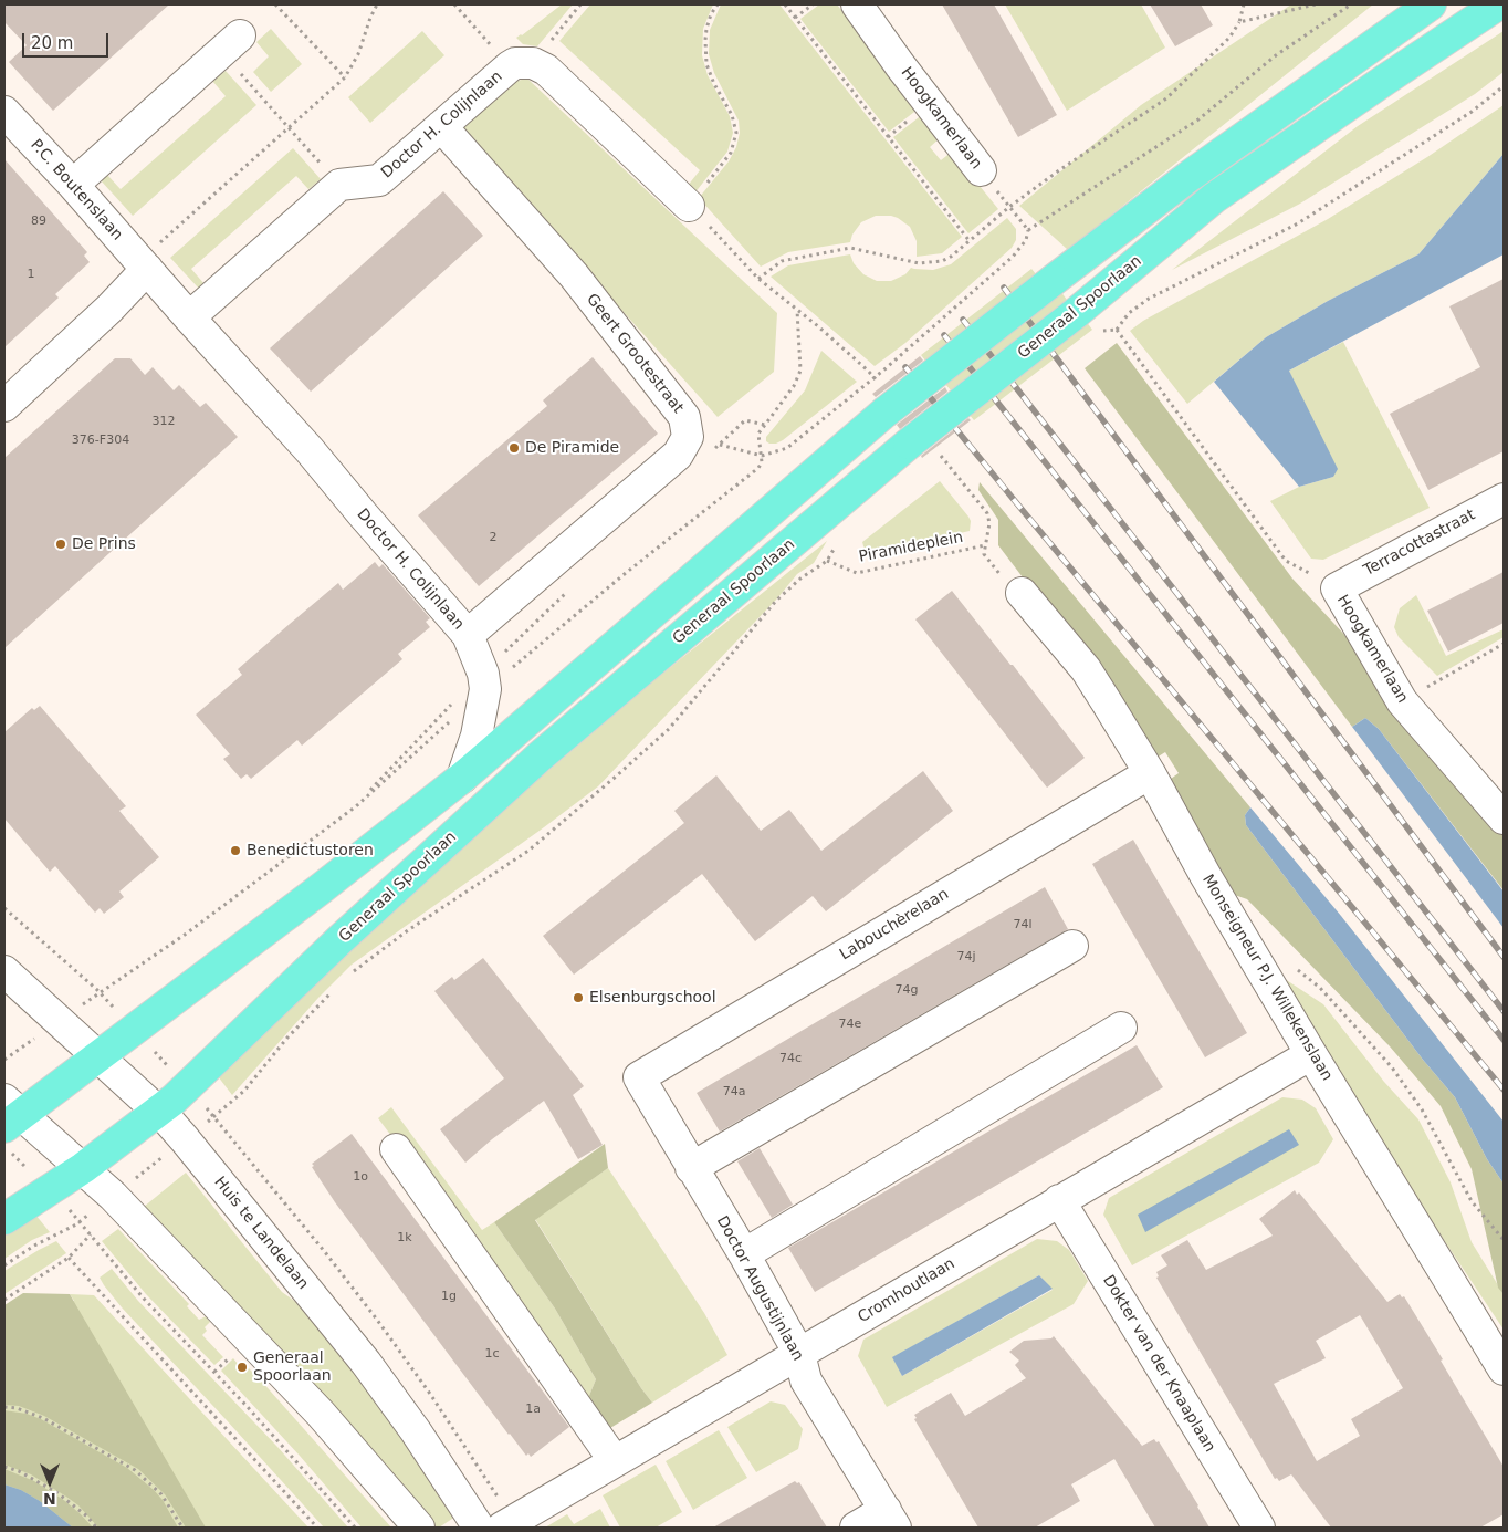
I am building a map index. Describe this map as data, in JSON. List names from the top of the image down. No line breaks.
{"streets":{"main road":["Generaal Spoorlaan"],"street":["Hoogkamerlaan","Doctor H. Colijnlaan","P.C. Boutenslaan","Geert Grootestraat","Terracottastraat","Labouchèrelaan","Monseigneur P.J. Willekenslaan","Huis te Landelaan","Doctor Augustijnlaan","Cromhoutlaan","Dokter van der Knaaplaan"],"path":["Piramideplein"]},"crossings":[["Hoogkamerlaan","Generaal Spoorlaan"],["Hoogkamerlaan","Terracottastraat"],["Doctor H. Colijnlaan","P.C. Boutenslaan"],["Doctor H. Colijnlaan","Geert Grootestraat"],["Generaal Spoorlaan","Piramideplein"],["Generaal Spoorlaan","Huis te Landelaan"],["Labouchèrelaan","Monseigneur P.J. Willekenslaan"],["Labouchèrelaan","Doctor Augustijnlaan"],["Monseigneur P.J. Willekenslaan","Cromhoutlaan"],["Doctor Augustijnlaan","Cromhoutlaan"],["Cromhoutlaan","Dokter van der Knaaplaan"]],"places":["De Piramide","De Prins","Benedictustoren","Elsenburgschool","Generaal Spoorlaan"],"house_numbers":["89","1","312","376-F304","2","74l","74j","74g","74e","74c","74a","1o","1k","1g","1c","1a"],"scale_bar":"20 m","north":"bottom"}
